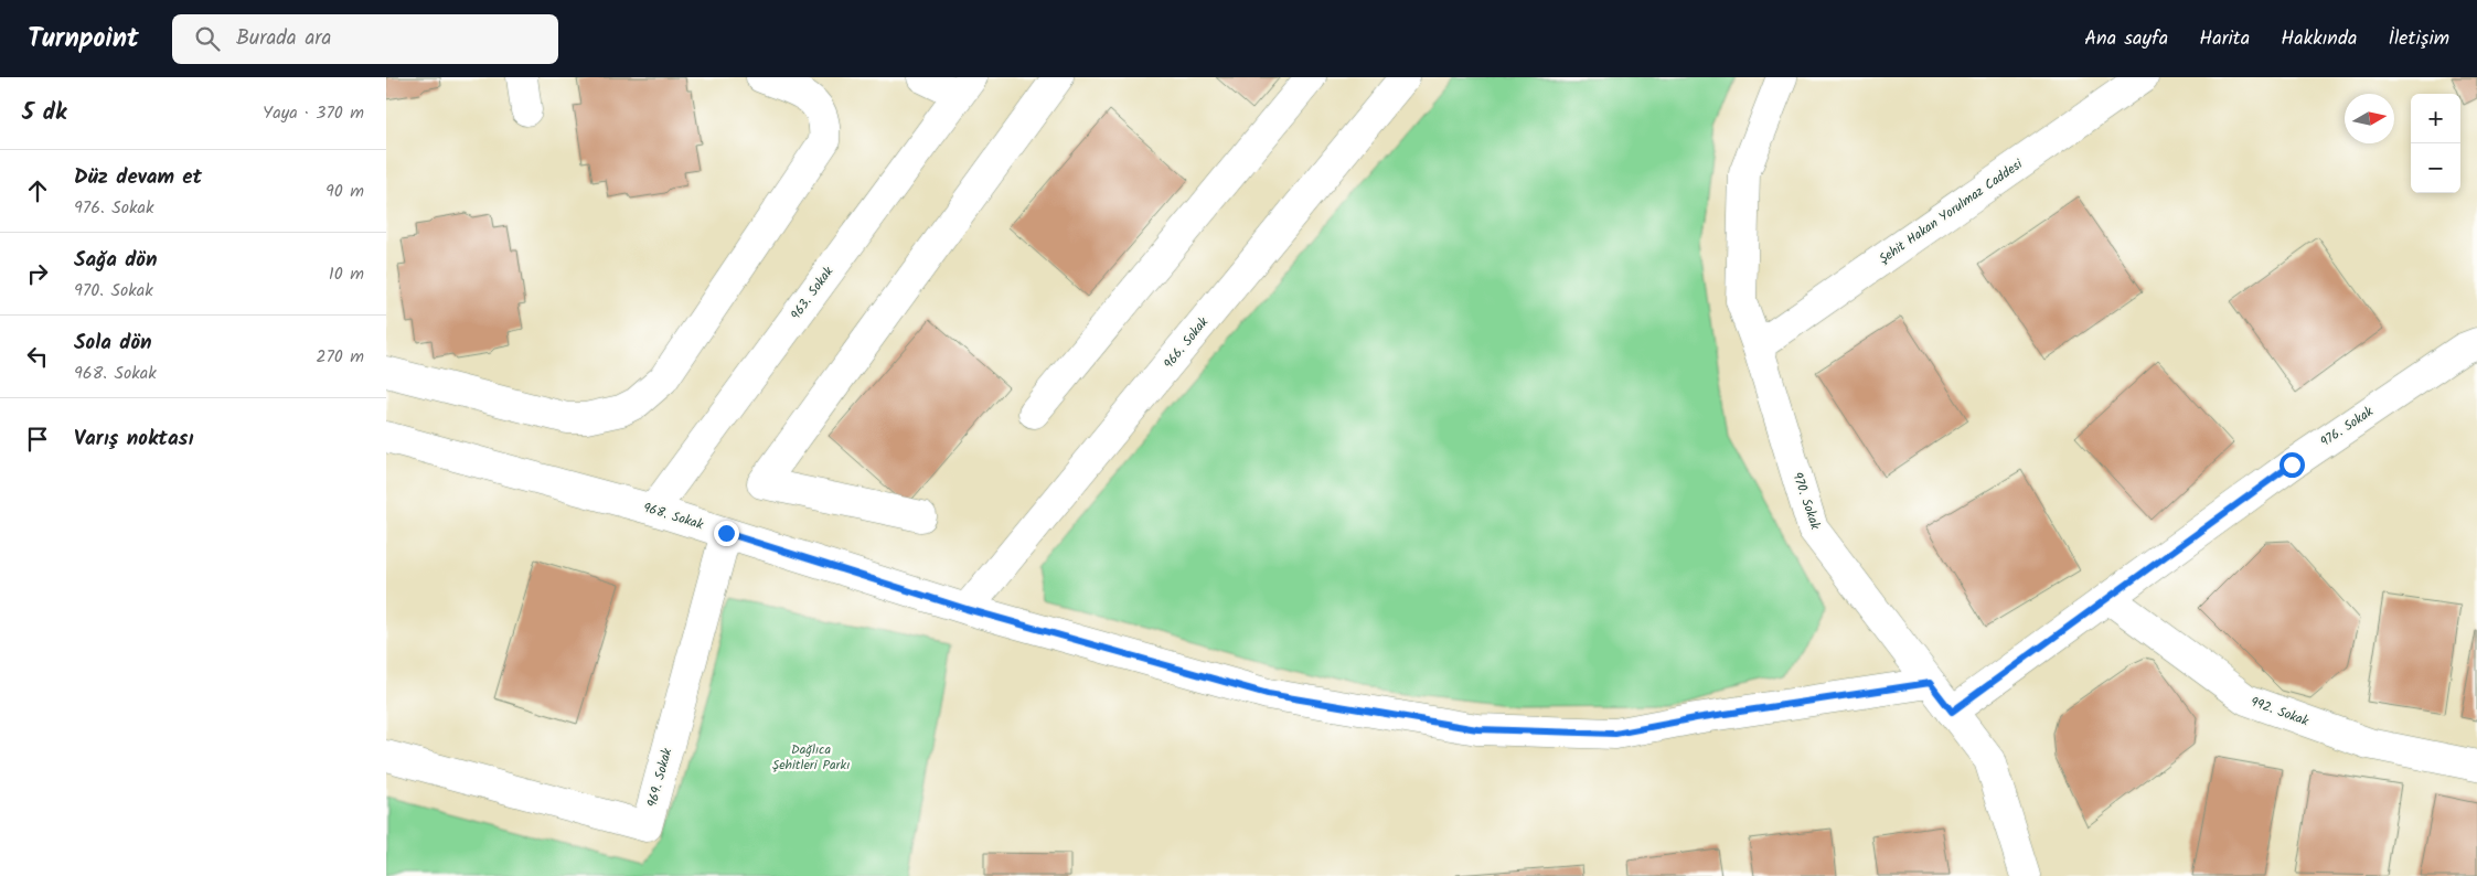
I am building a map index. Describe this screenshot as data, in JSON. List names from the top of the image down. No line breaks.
{"streets":{"street":["Şehit Hakan Yorulmaz Caddesi","963. Sokak","966. Sokak","976. Sokak","970. Sokak","968. Sokak","992. Sokak","969. Sokak"]},"crossings":[["Şehit Hakan Yorulmaz Caddesi","970. Sokak"],["963. Sokak","968. Sokak"],["966. Sokak","968. Sokak"],["976. Sokak","970. Sokak"],["976. Sokak","992. Sokak"],["970. Sokak","968. Sokak"],["968. Sokak","969. Sokak"]],"parks":["Dağlıca Şehitleri Parkı"],"north":"right","page":{"header":"Turnpoint","search":"Burada ara","nav":["Ana sayfa","Harita","Hakkında","İletişim"],"heading":["5 dk","Yaya · 370 m"],"map_buttons":["+","−"],"list":[["Düz devam et","976. Sokak","90 m"],["Sağa dön","970. Sokak","10 m"],["Sola dön","968. Sokak","270 m"],"Varış noktası"]}}
